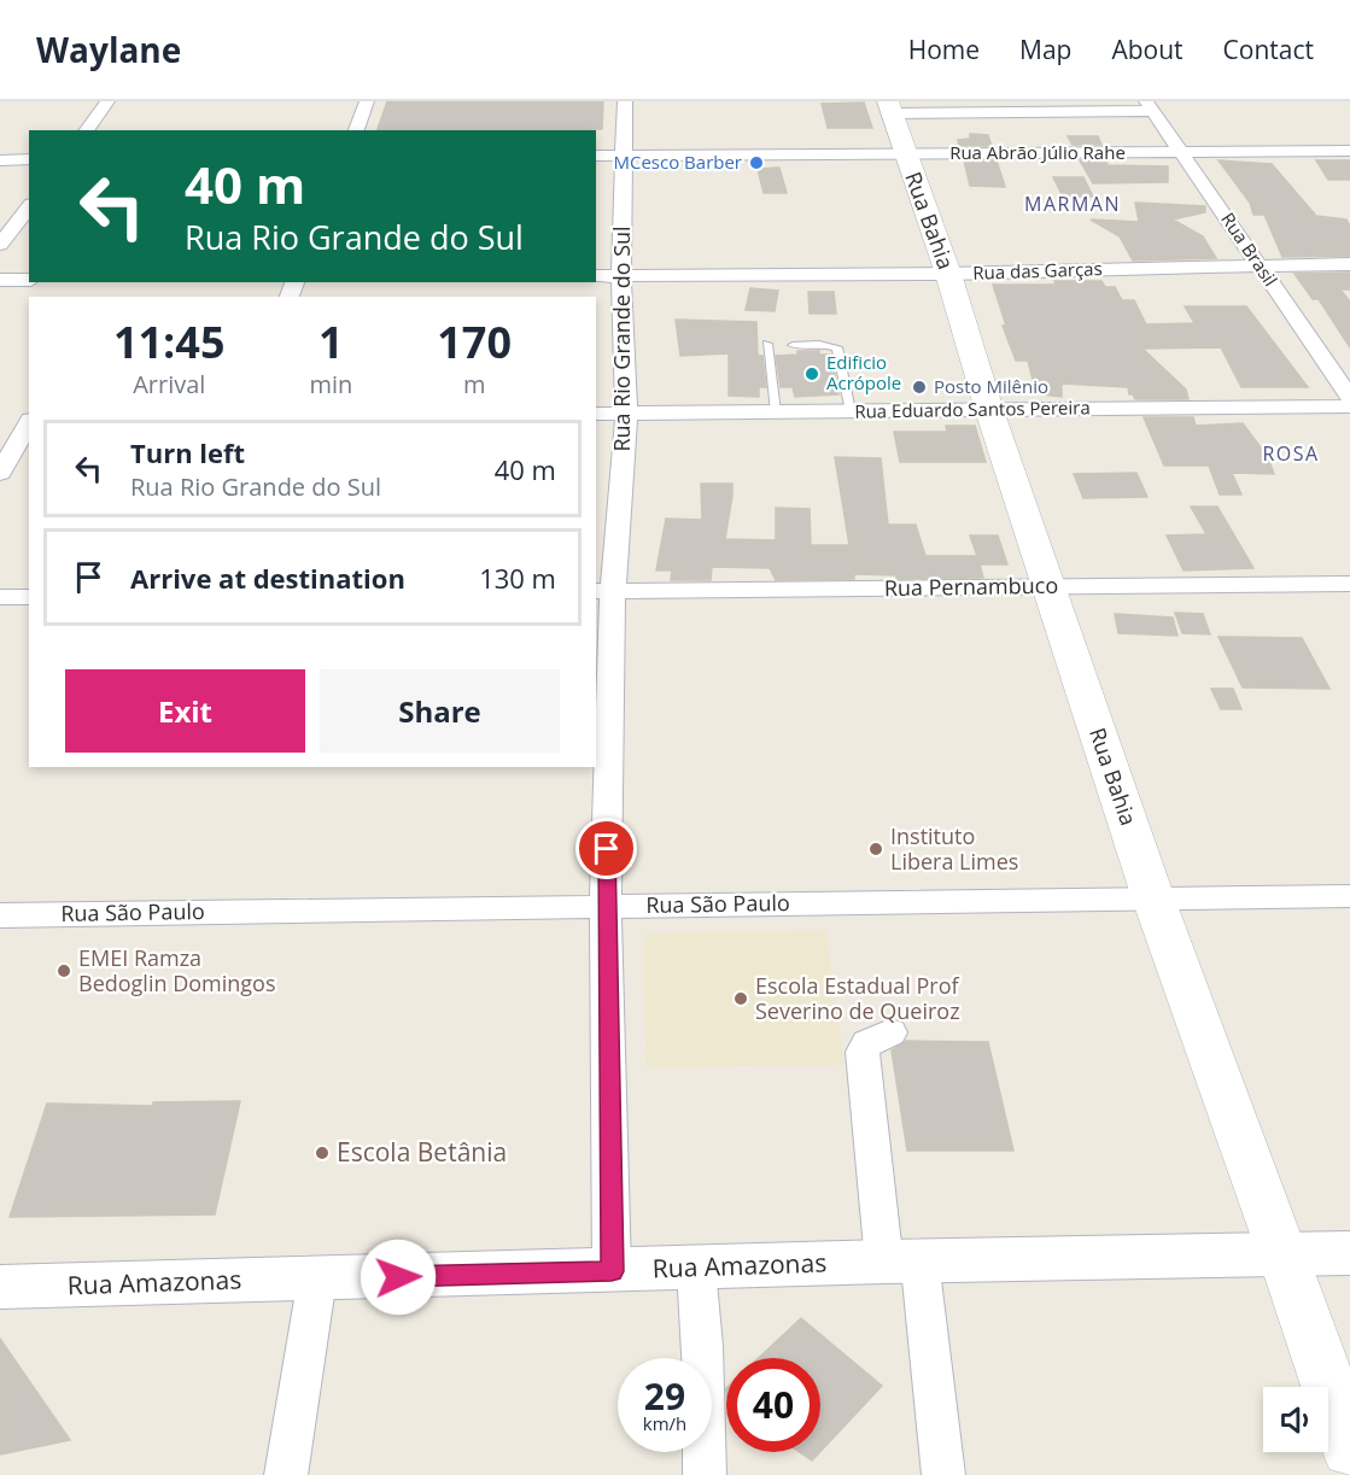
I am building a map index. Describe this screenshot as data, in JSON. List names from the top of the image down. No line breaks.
{"streets":{"main road":["Rua Bahia"],"street":["Rua Abrão Júlio Rahe","Rua Brasil","Rua das Garças","Rua Rio Grande do Sul","Rua Eduardo Santos Pereira","Rua Pernambuco","Rua São Paulo","Rua Amazonas"]},"crossings":[["Rua Abrão Júlio Rahe","Rua Bahia"],["Rua Abrão Júlio Rahe","Rua Brasil"],["Rua Abrão Júlio Rahe","Rua Rio Grande do Sul"],["Rua Bahia","Rua das Garças"],["Rua Bahia","Rua Eduardo Santos Pereira"],["Rua Bahia","Rua Pernambuco"],["Rua Bahia","Rua São Paulo"],["Rua Bahia","Rua Amazonas"],["Rua Brasil","Rua das Garças"],["Rua das Garças","Rua Rio Grande do Sul"],["Rua Rio Grande do Sul","Rua Eduardo Santos Pereira"],["Rua Rio Grande do Sul","Rua Pernambuco"],["Rua Rio Grande do Sul","Rua São Paulo"],["Rua Rio Grande do Sul","Rua Amazonas"]],"districts":["MARMAN","ROSA"],"places":["MCesco Barber","Edificio Acrópole","Posto Milênio","Instituto Libera Limes","EMEI Ramza Bedoglin Domingos","Escola Estadual Prof Severino de Queiroz","Escola Betânia"],"page":{"header":"Waylane","nav":["Home","Map","About","Contact"],"turn":["40 m","Rua Rio Grande do Sul"],"eta":["11:45","Arrival","1","min","170","m"],"list":[{"name":"Turn left","note":"Rua Rio Grande do Sul","value":"40 m"},{"name":"Arrive at destination","value":"130 m"}],"buttons":["Exit","Share"],"speed":"29 km/h","limit":"40"}}
